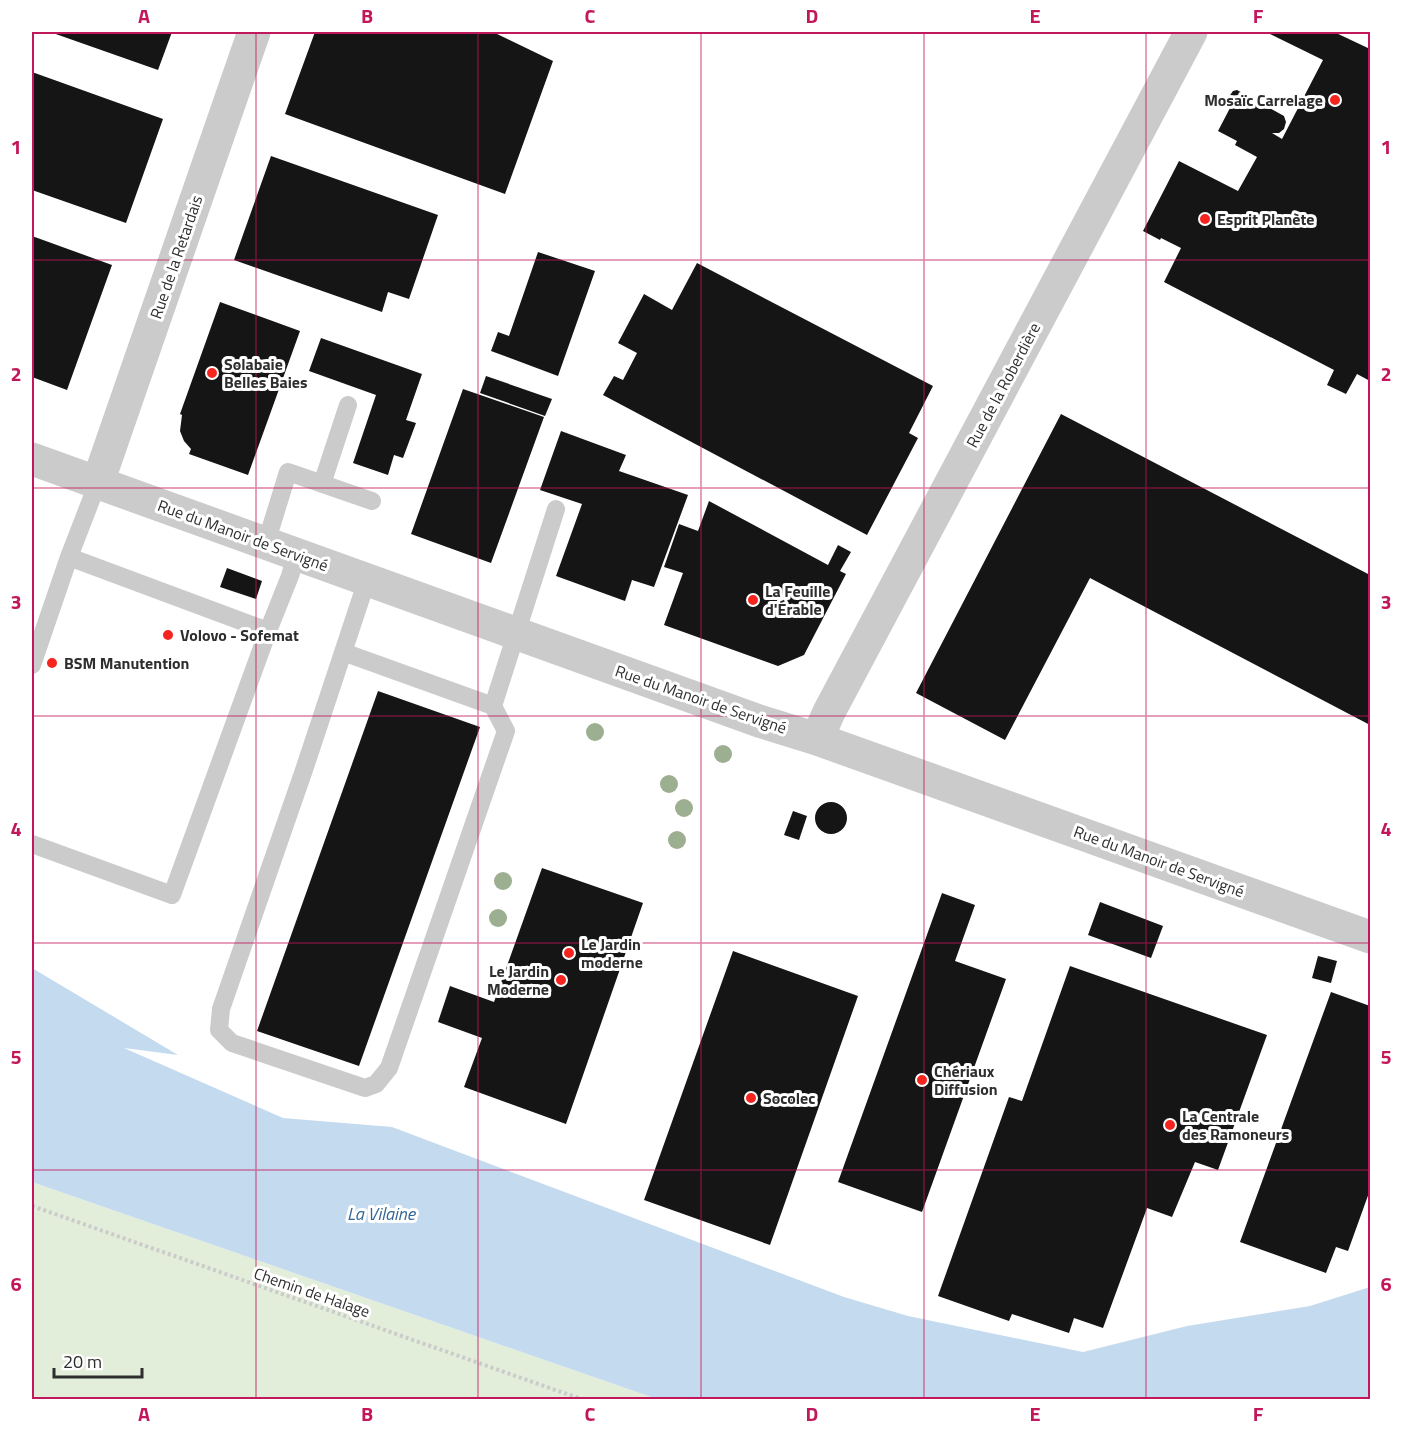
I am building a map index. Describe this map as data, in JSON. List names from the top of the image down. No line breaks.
{"streets":{"street":["Rue de la Retardais","Rue de la Roberdière","Rue du Manoir de Servigné"],"path":["Chemin de Halage"]},"crossings":[["Rue de la Retardais","Rue du Manoir de Servigné"],["Rue de la Roberdière","Rue du Manoir de Servigné"]],"water":["La Vilaine"],"places":["Mosaïc Carrelage","Esprit Planète","Solabaie Belles Baies","La Feuille d'Érable","Volovo - Sofemat","BSM Manutention","Le Jardin moderne","Le Jardin Moderne","Chériaux Diffusion","Socolec","La Centrale des Ramoneurs"],"scale_bar":"20 m","grid":{"columns":["A","B","C","D","E","F"],"rows":["1","2","3","4","5","6"]}}
